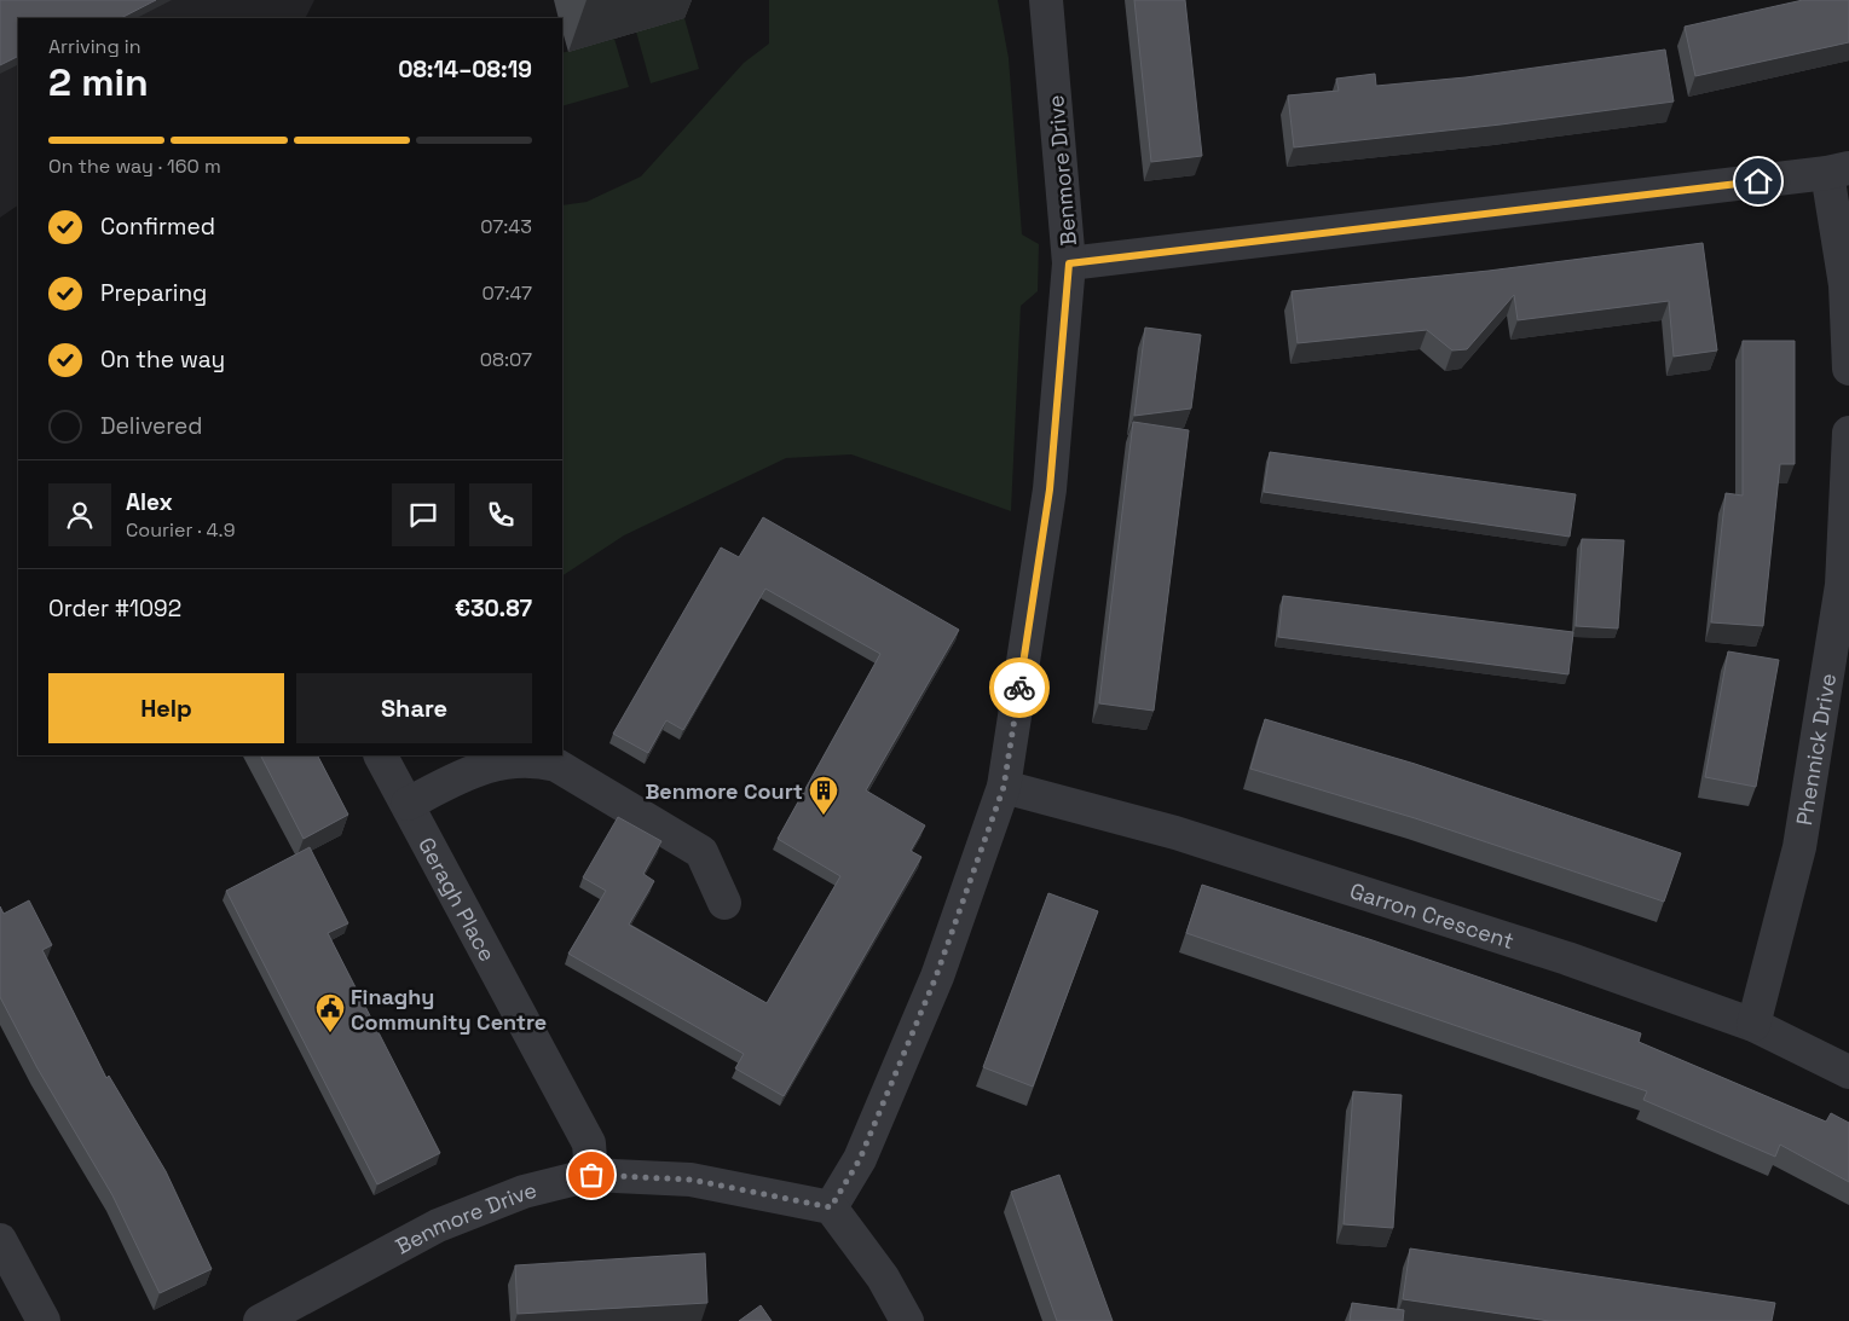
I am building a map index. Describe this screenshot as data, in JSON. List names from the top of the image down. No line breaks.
{"streets":{"street":["Benmore Drive","Phennick Drive","Geragh Place","Garron Crescent"]},"crossings":[["Benmore Drive","Geragh Place"],["Benmore Drive","Garron Crescent"],["Phennick Drive","Garron Crescent"]],"places":{"building":["Benmore Court"],"public building":["Finaghy Community Centre"]},"page":{"heading":["2 min","Arriving in","08:14–08:19"],"panel":["Alex","Courier · 4.9","Order #1092","€30.87"],"bar":"On the way · 160 m","list":[["Confirmed","07:43"],["Preparing","07:47"],["On the way","08:07"],"Delivered"],"buttons":["Help","Share"]}}
